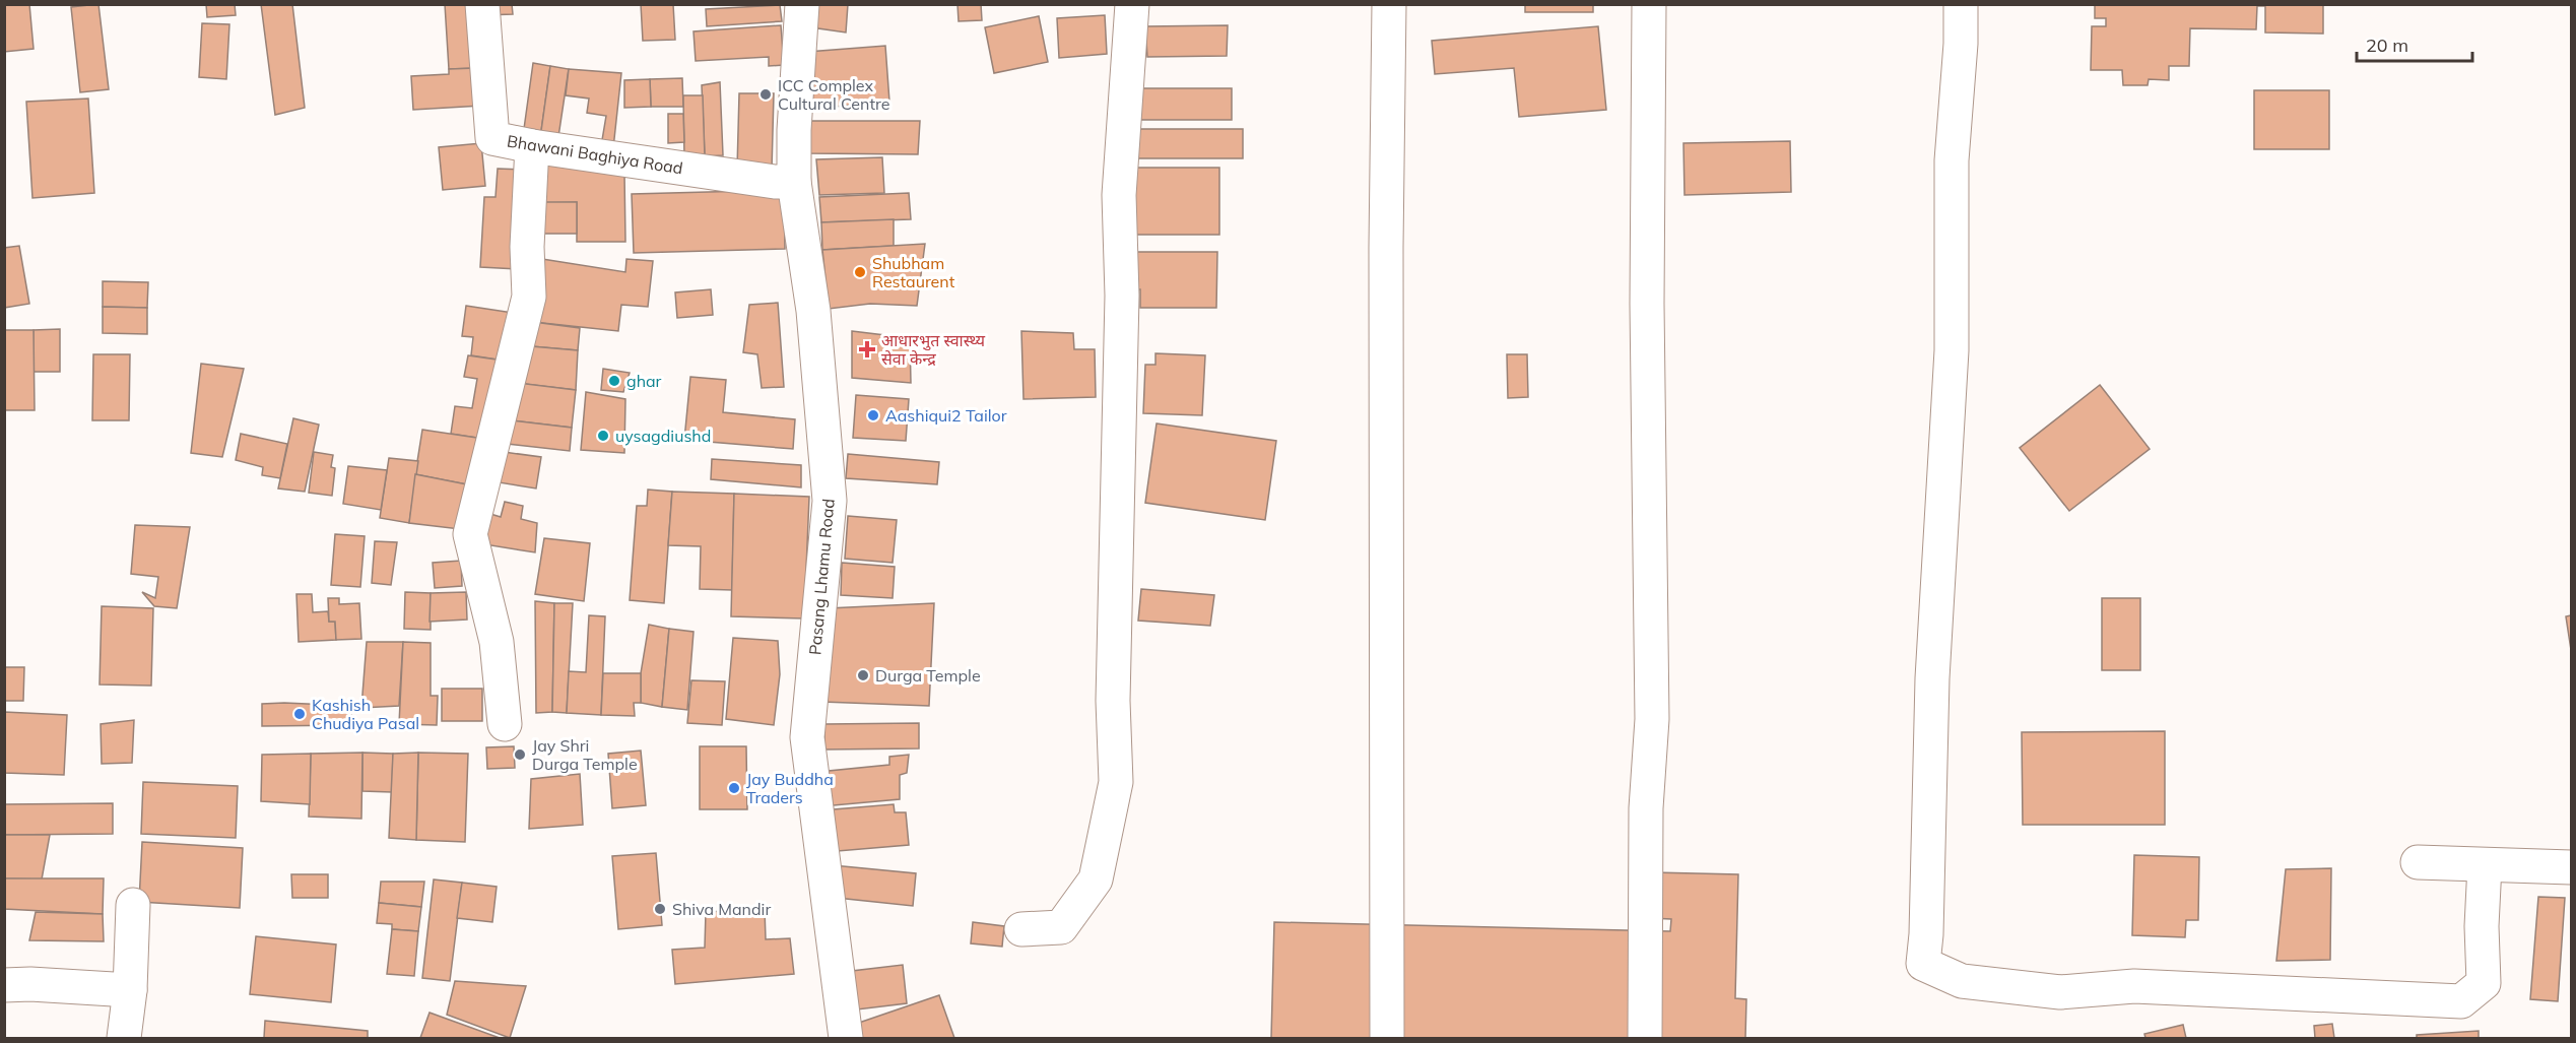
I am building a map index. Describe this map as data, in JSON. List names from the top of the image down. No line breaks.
{"streets":{"street":["Bhawani Baghiya Road","Pasang Lhamu Road"]},"crossings":[["Bhawani Baghiya Road","Pasang Lhamu Road"]],"places":{"other":["ICC Complex Cultural Centre","Shubham Restaurent","ghar","Aashiqui2 Tailor","uysagdiushd","Durga Temple","Kashish Chudiya Pasal","Jay Shri Durga Temple","Jay Buddha Traders","Shiva Mandir"],"health":["आधारभुत स्वास्थ्य सेवा केन्द्र"]},"scale_bar":"20 m"}
